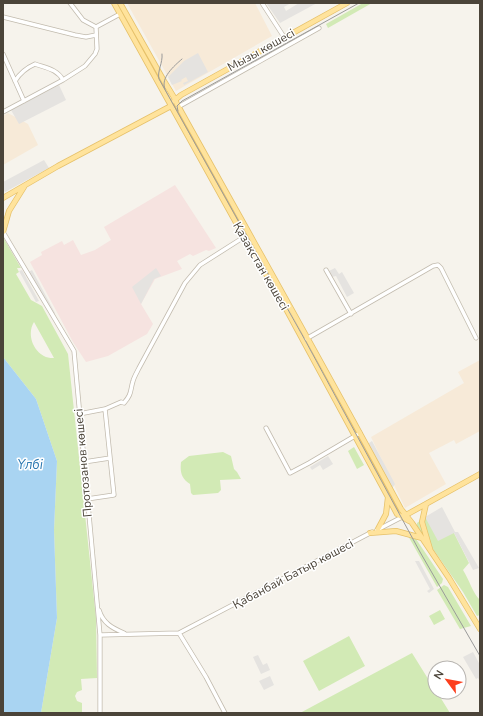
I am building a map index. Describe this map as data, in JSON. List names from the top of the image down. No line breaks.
{"streets":{"main road":["Мызы көшесі","Қазақстан көшесі"],"street":["Протозанов көшесі","Қабанбай Батыр көшесі"]},"crossings":[["Мызы көшесі","Қазақстан көшесі"],["Қазақстан көшесі","Қабанбай Батыр көшесі"]],"water":["Үлбі"],"north":"top left"}
